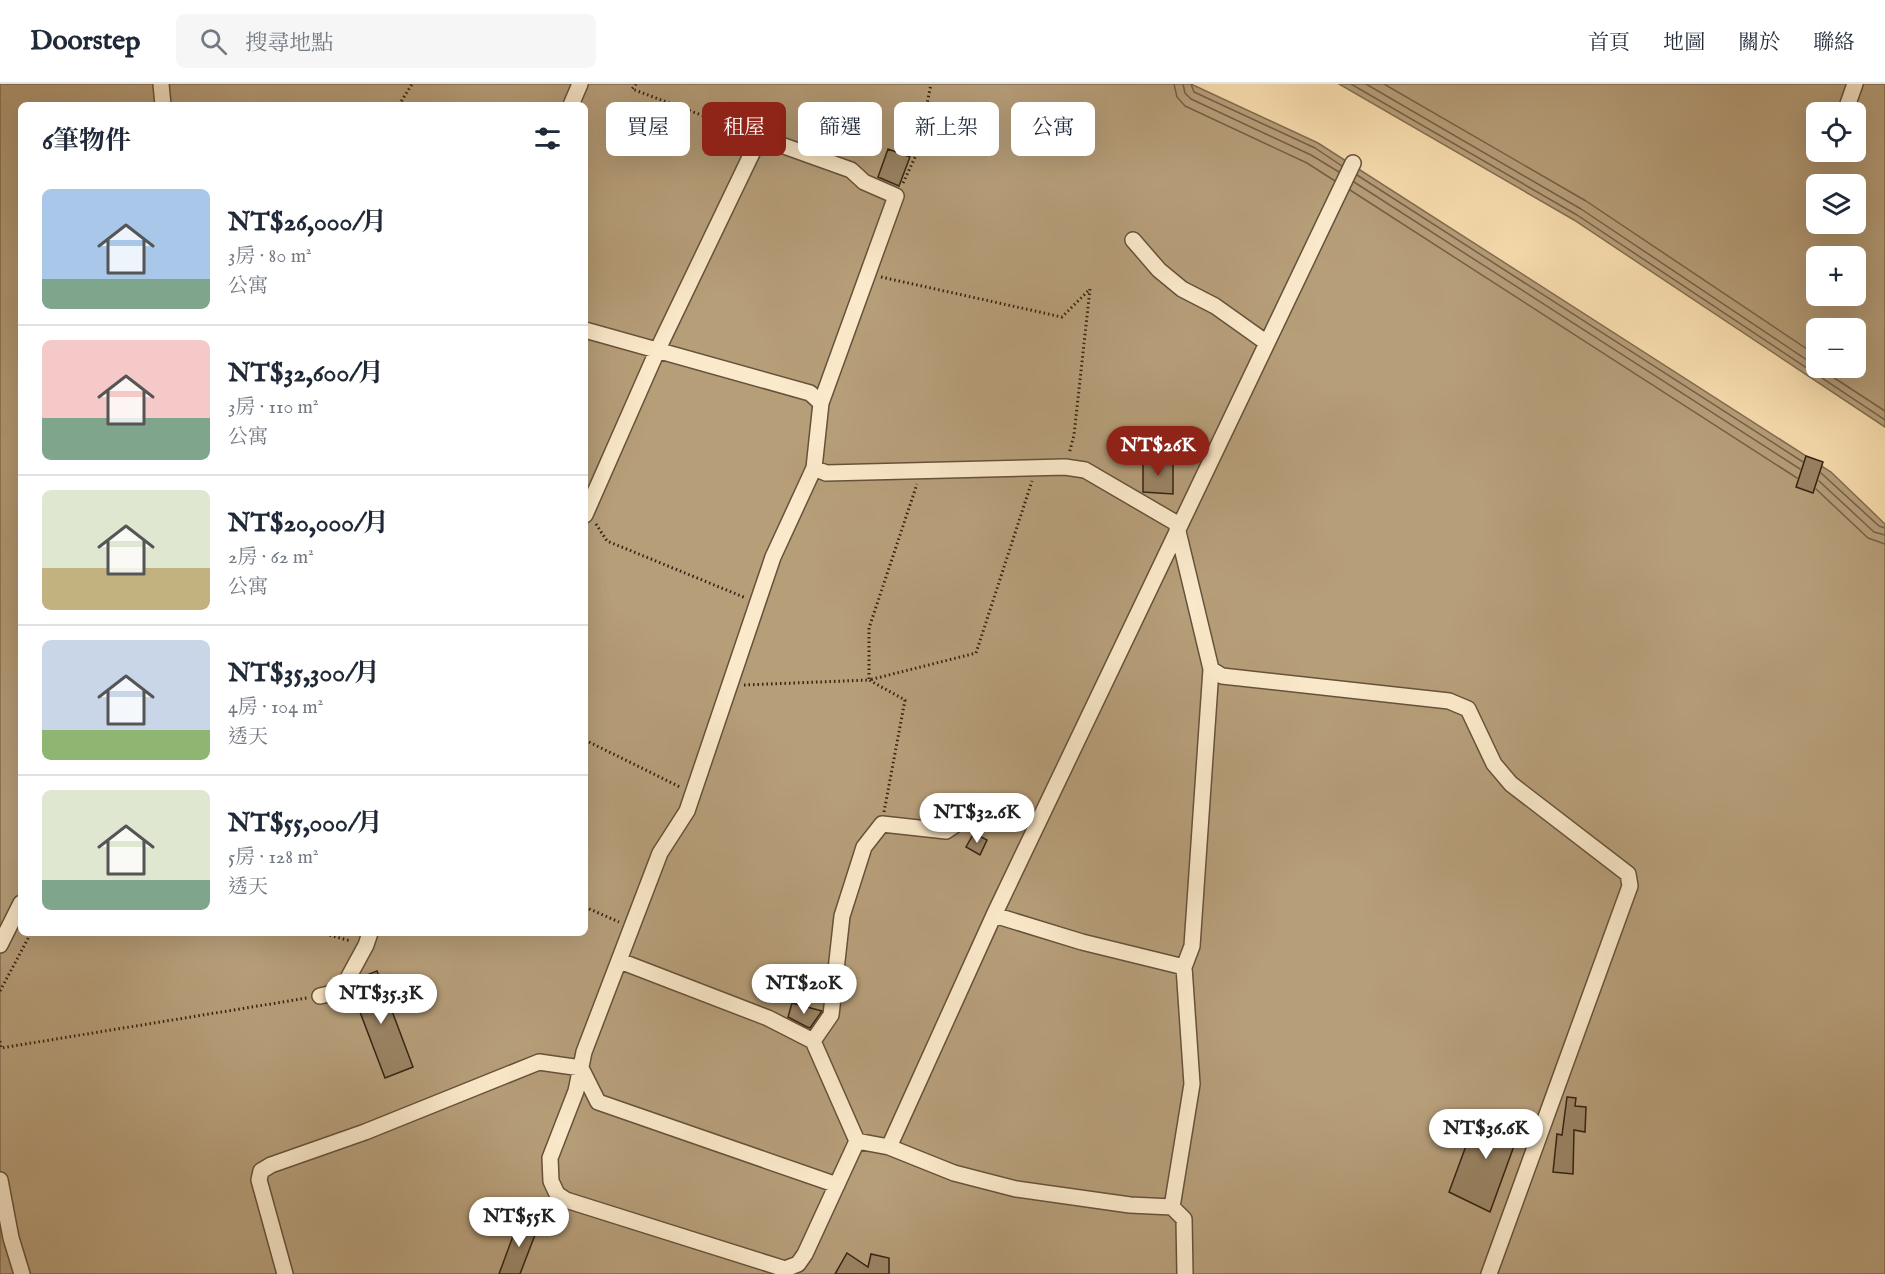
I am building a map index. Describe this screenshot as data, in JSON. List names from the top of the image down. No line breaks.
{"page":{"header":"Doorstep","search":"搜尋地點","nav":["首頁","地圖","關於","聯絡"],"map_buttons":["+","−"],"chip":["買屋","租屋","篩選","新上架","公寓"],"heading":"6筆物件","list":[{"name":"NT$26,000/月","note":"3房 · 80 m² · 公寓"},{"name":"NT$32,600/月","note":"3房 · 110 m² · 公寓"},{"name":"NT$20,000/月","note":"2房 · 62 m² · 公寓"},{"name":"NT$35,300/月","note":"4房 · 104 m² · 透天"},{"name":"NT$55,000/月","note":"5房 · 128 m² · 透天"}],"price":["NT$26K","NT$32.6K","NT$20K","NT$35.3K","NT$36.6K","NT$55K"]}}
